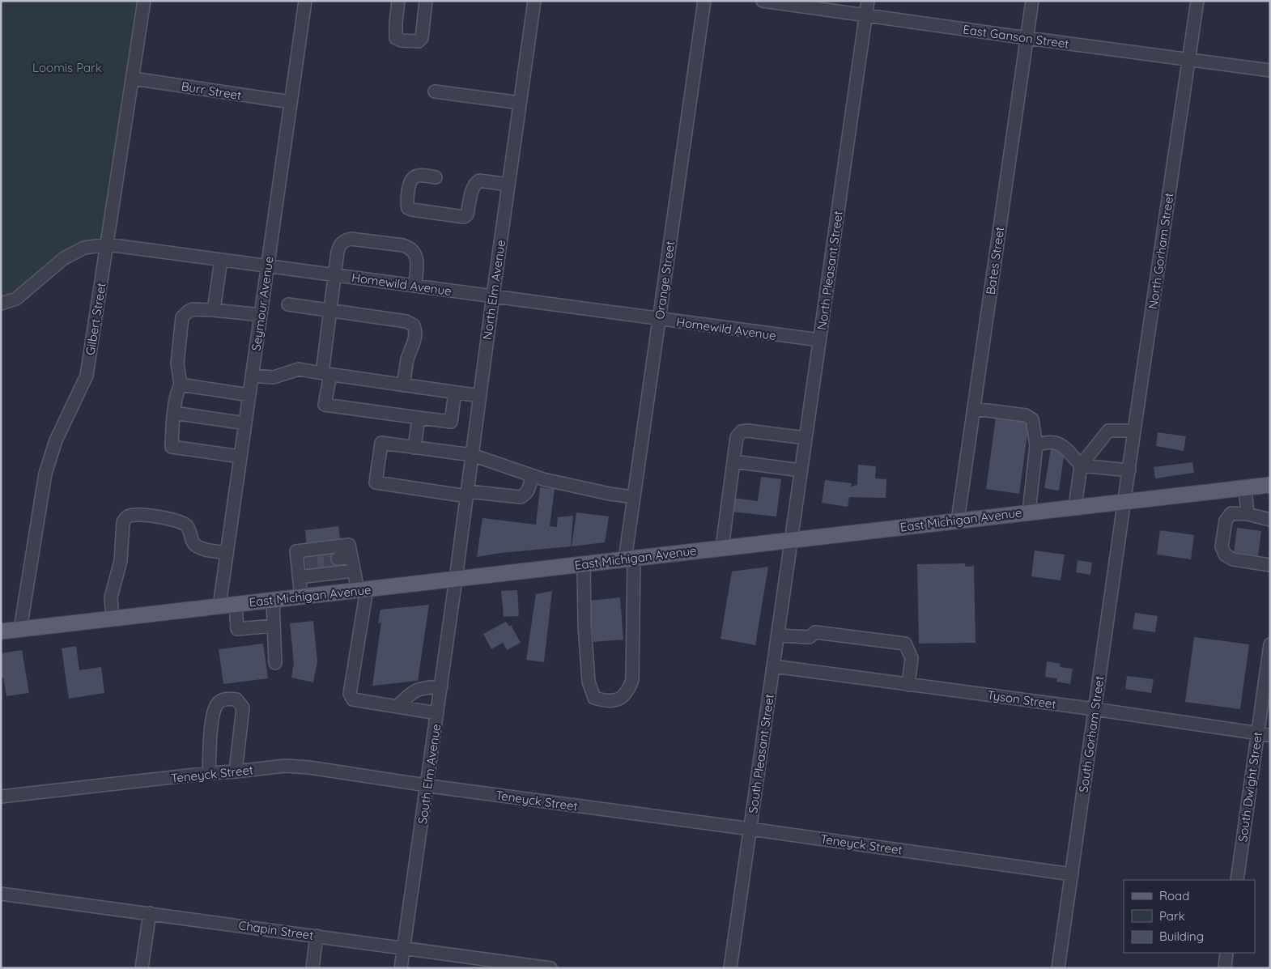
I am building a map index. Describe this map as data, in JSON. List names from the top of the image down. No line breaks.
{"streets":{"main road":["East Michigan Avenue"],"street":["East Ganson Street","Burr Street","North Gorham Street","Bates Street","North Pleasant Street","Orange Street","Homewild Avenue","North Elm Avenue","Seymour Avenue","Gilbert Street","Tyson Street","South Gorham Street","South Pleasant Street","Teneyck Street","South Elm Avenue","South Dwight Street","Chapin Street"]},"crossings":[["East Ganson Street","North Gorham Street"],["East Ganson Street","Bates Street"],["East Ganson Street","North Pleasant Street"],["Burr Street","Seymour Avenue"],["Burr Street","Gilbert Street"],["North Gorham Street","East Michigan Avenue"],["North Gorham Street","South Gorham Street"],["Bates Street","East Michigan Avenue"],["North Pleasant Street","Homewild Avenue"],["North Pleasant Street","East Michigan Avenue"],["North Pleasant Street","South Pleasant Street"],["Orange Street","Homewild Avenue"],["Orange Street","East Michigan Avenue"],["Homewild Avenue","North Elm Avenue"],["Homewild Avenue","Seymour Avenue"],["Homewild Avenue","Gilbert Street"],["North Elm Avenue","East Michigan Avenue"],["North Elm Avenue","South Elm Avenue"],["Seymour Avenue","East Michigan Avenue"],["Gilbert Street","East Michigan Avenue"],["East Michigan Avenue","South Gorham Street"],["East Michigan Avenue","South Pleasant Street"],["East Michigan Avenue","South Elm Avenue"],["Tyson Street","South Gorham Street"],["Tyson Street","South Pleasant Street"],["Tyson Street","South Dwight Street"],["South Gorham Street","Teneyck Street"],["South Pleasant Street","Teneyck Street"],["Teneyck Street","South Elm Avenue"],["South Elm Avenue","Chapin Street"]],"parks":["Loomis Park"],"legend":["Road","Park","Building"]}
